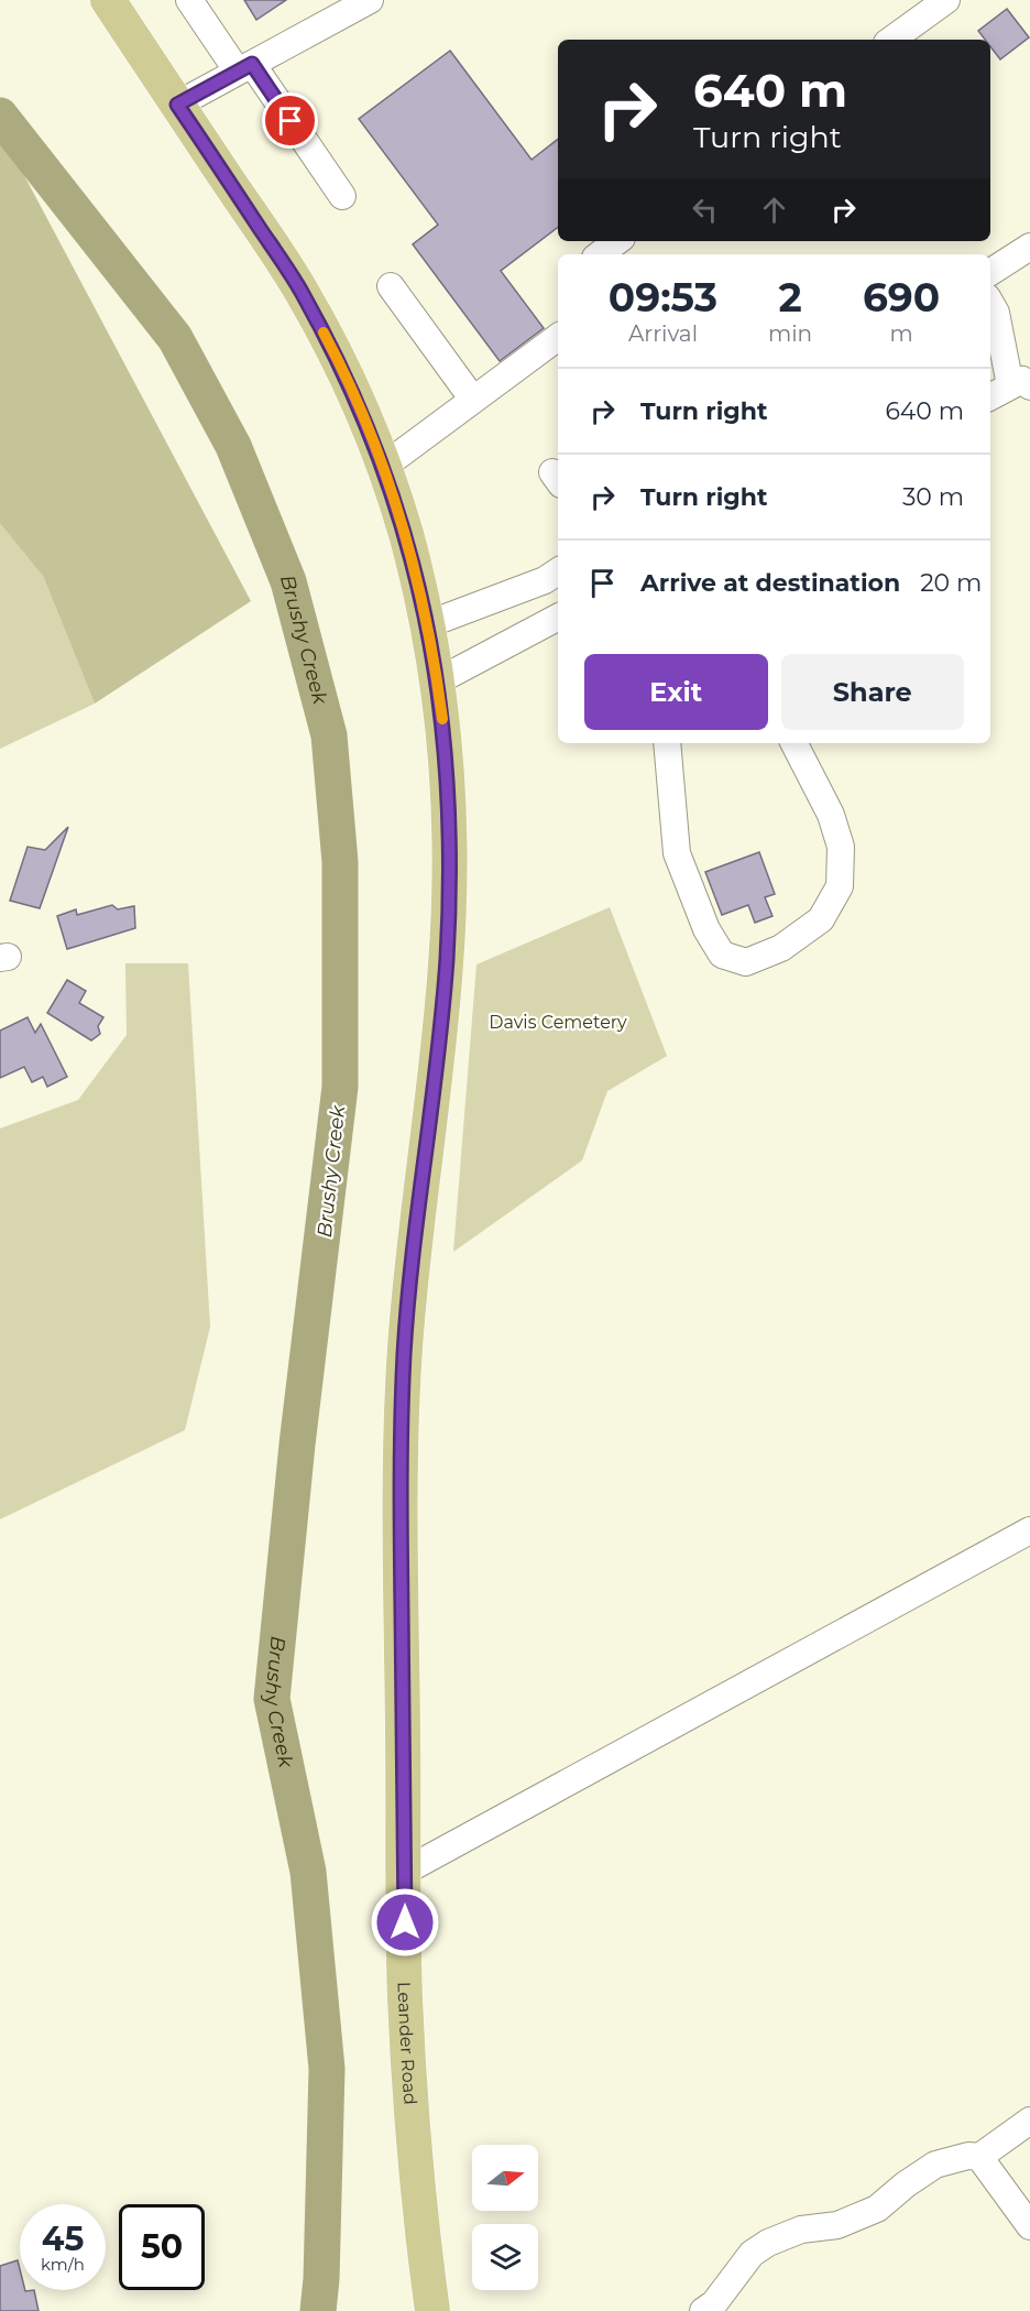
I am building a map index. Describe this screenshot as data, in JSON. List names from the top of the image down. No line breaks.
{"streets":{"main road":["Leander Road"]},"water":["Brushy Creek"],"parks":["Davis Cemetery"],"north":"right","page":{"turn":["640 m","Turn right"],"eta":["09:53","Arrival","2","min","690","m"],"list":[{"name":"Turn right","value":"640 m"},{"name":"Turn right","value":"30 m"},{"name":"Arrive at destination","value":"20 m"}],"buttons":["Exit","Share"],"speed":"45 km/h","limit":"50"}}
